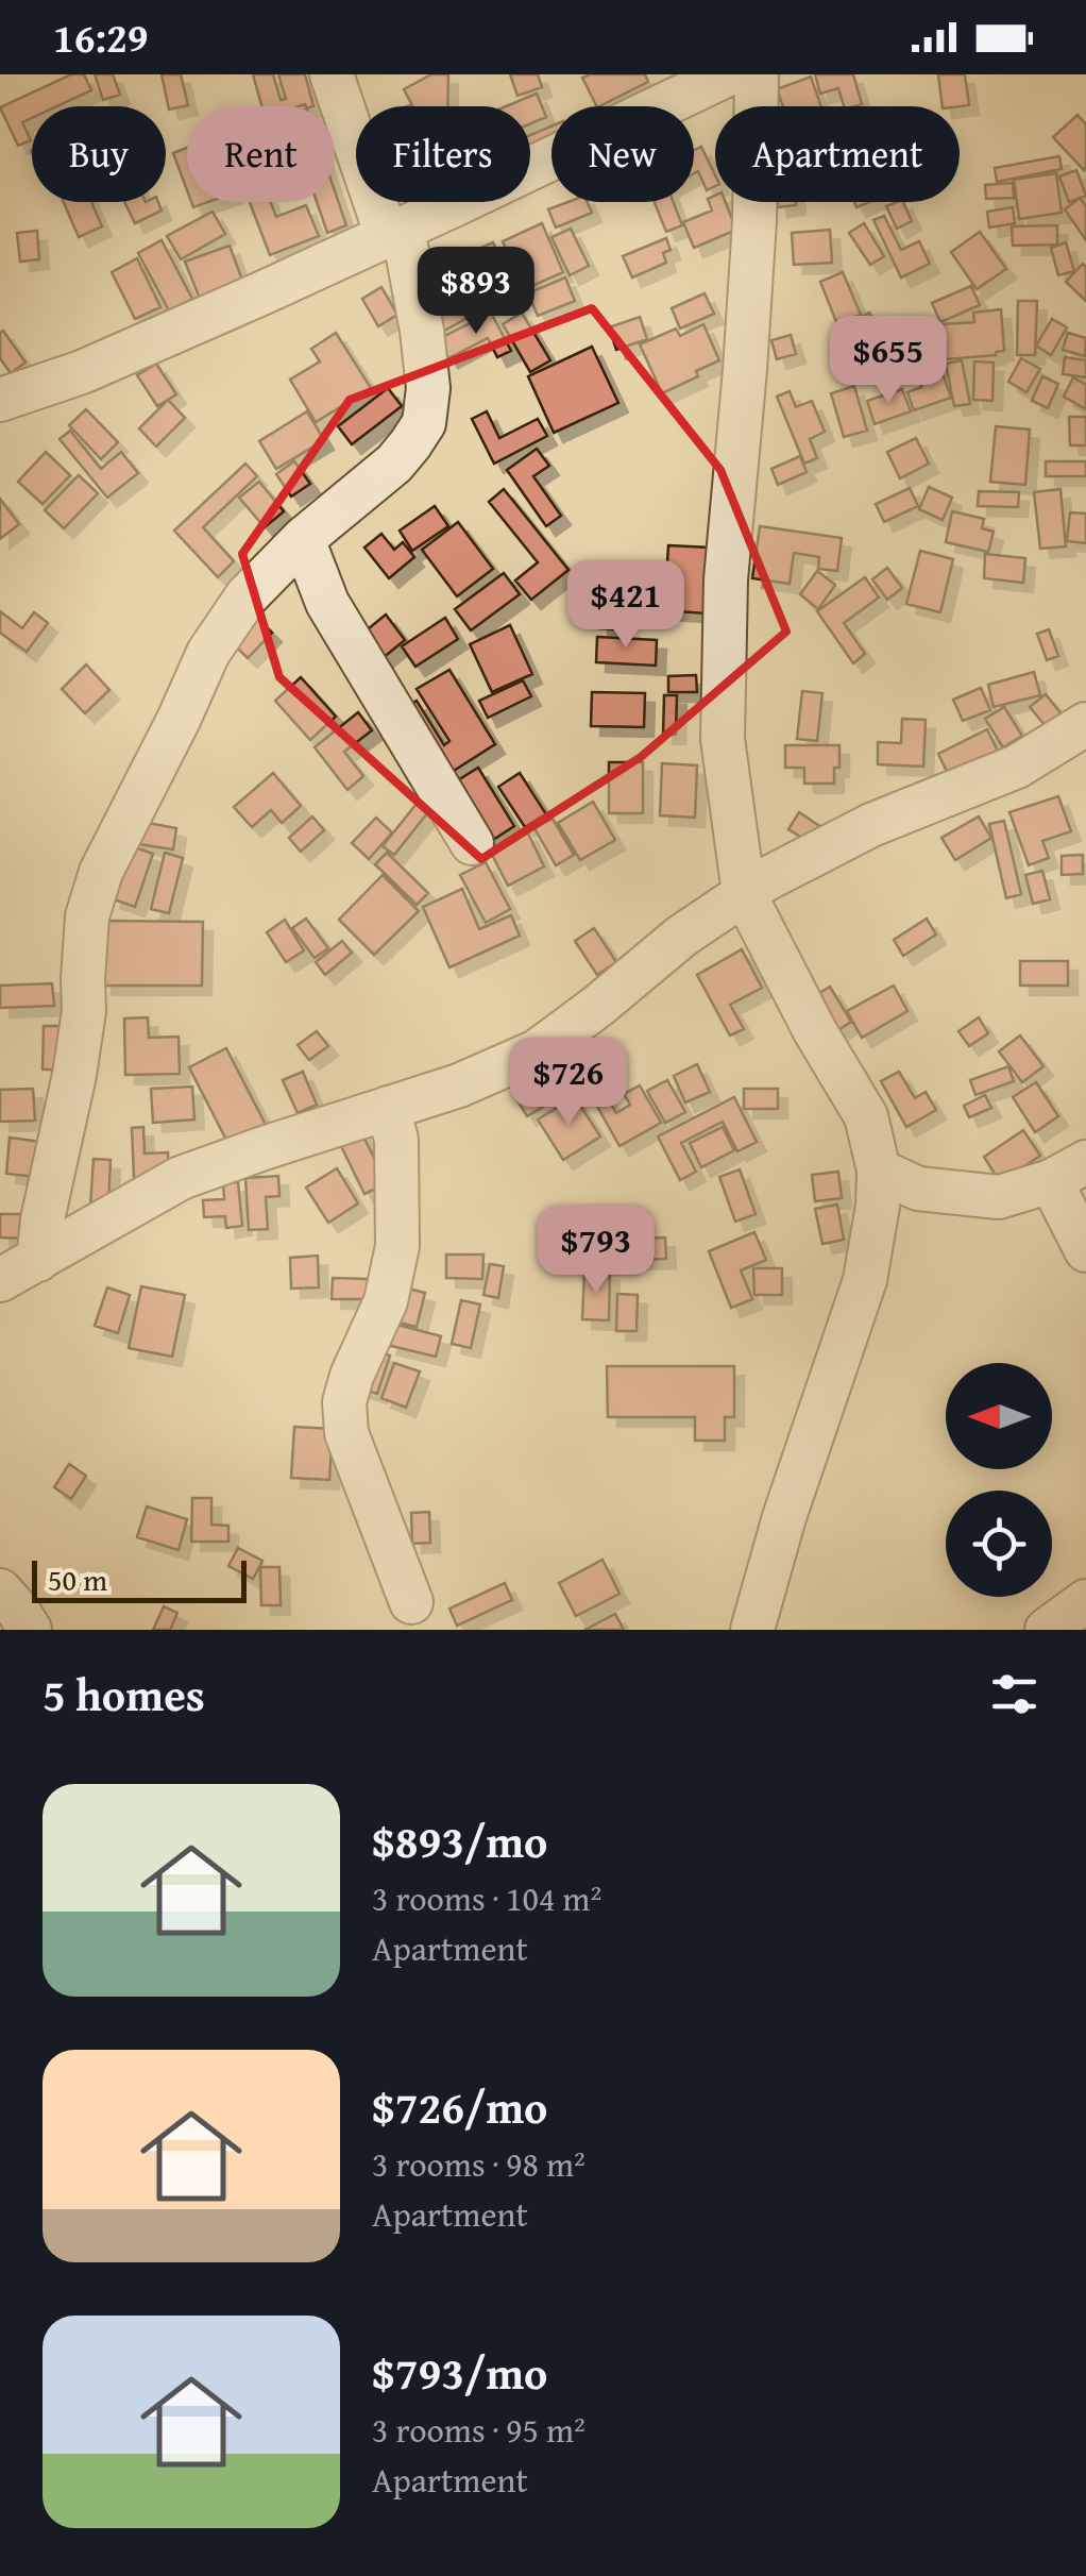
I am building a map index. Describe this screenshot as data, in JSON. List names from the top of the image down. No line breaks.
{"scale_bar":"50 m","north":"left","page":{"status":"16:29","chip":["Buy","Rent","Filters","New","Apartment"],"price":["$893","$655","$421","$726","$793"],"scale":"50 m","heading":"5 homes","list":[{"name":"$893/mo","note":"3 rooms · 104 m² · Apartment"},{"name":"$726/mo","note":"3 rooms · 98 m² · Apartment"},{"name":"$793/mo","note":"3 rooms · 95 m² · Apartment"}]}}
